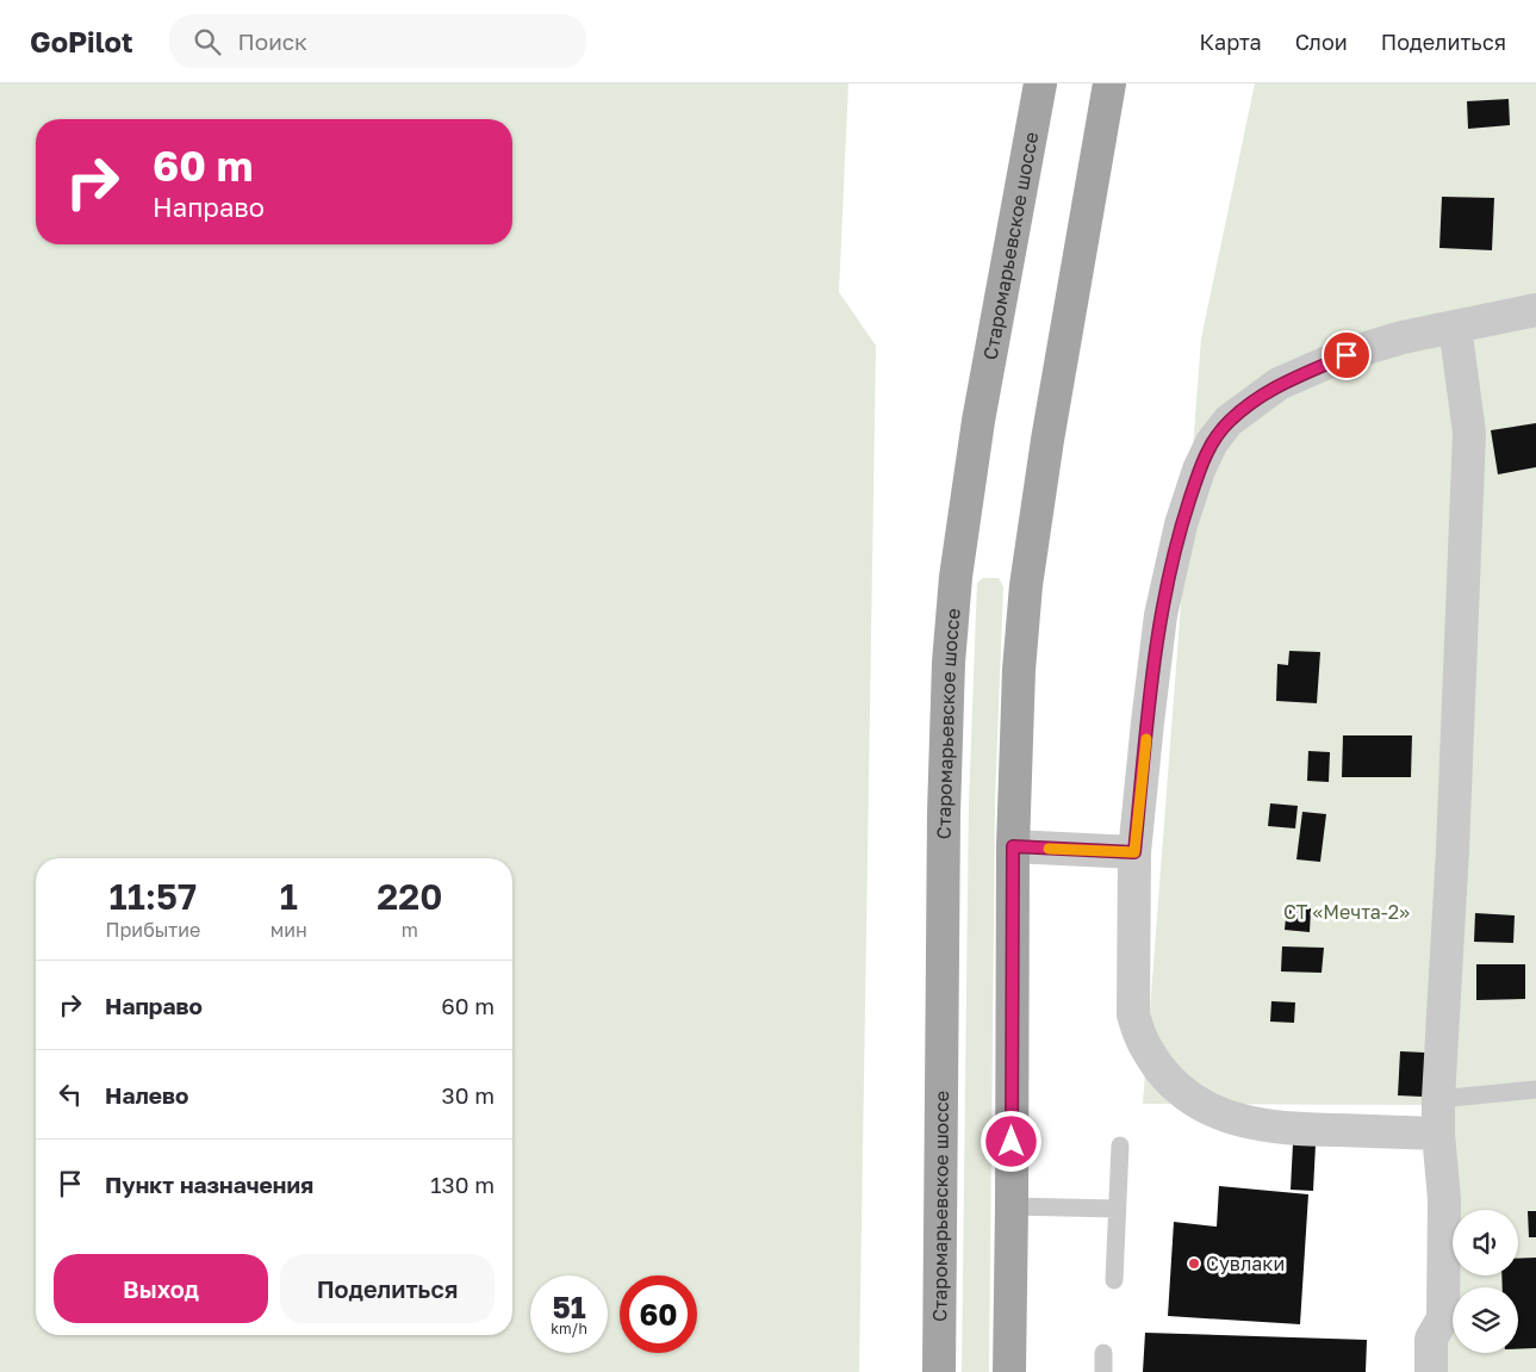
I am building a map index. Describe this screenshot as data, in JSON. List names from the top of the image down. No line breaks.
{"streets":{"main road":["Старомарьевское шоссе"]},"parks":["СТ «Мечта-2»"],"places":["Сувлаки"],"page":{"header":"GoPilot","search":"Поиск","nav":["Карта","Слои","Поделиться"],"turn":["60 m","Направо"],"eta":["11:57","Прибытие","1","мин","220","m"],"list":[{"name":"Направо","value":"60 m"},{"name":"Налево","value":"30 m"},{"name":"Пункт назначения","value":"130 m"}],"buttons":["Выход","Поделиться"],"speed":"51 km/h","limit":"60"}}
